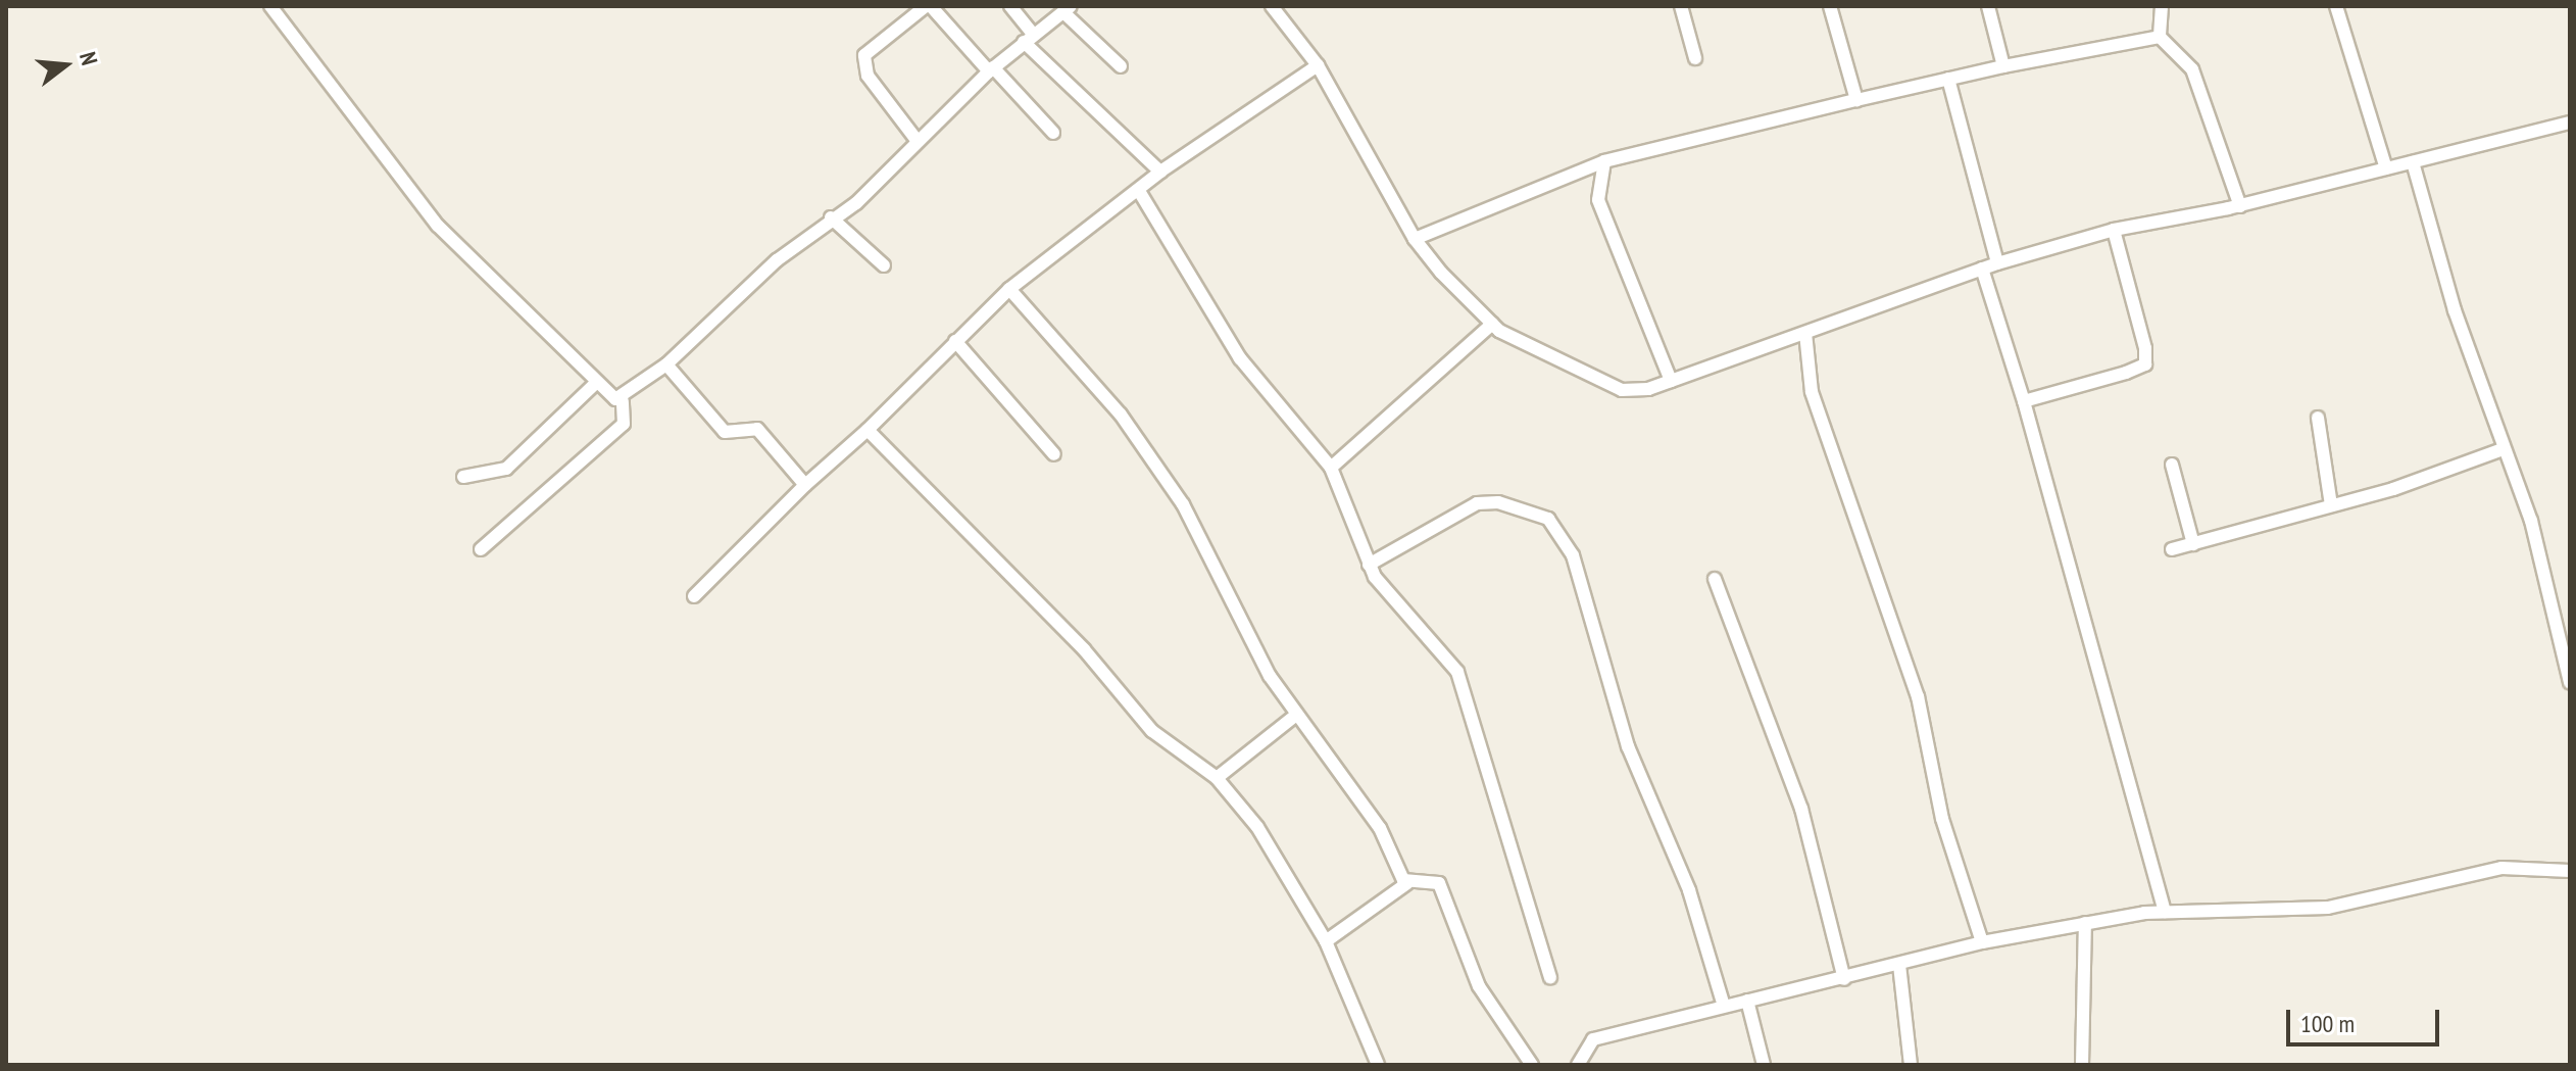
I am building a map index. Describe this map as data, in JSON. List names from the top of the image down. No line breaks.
{"scale_bar":"100 m","north":"right"}
